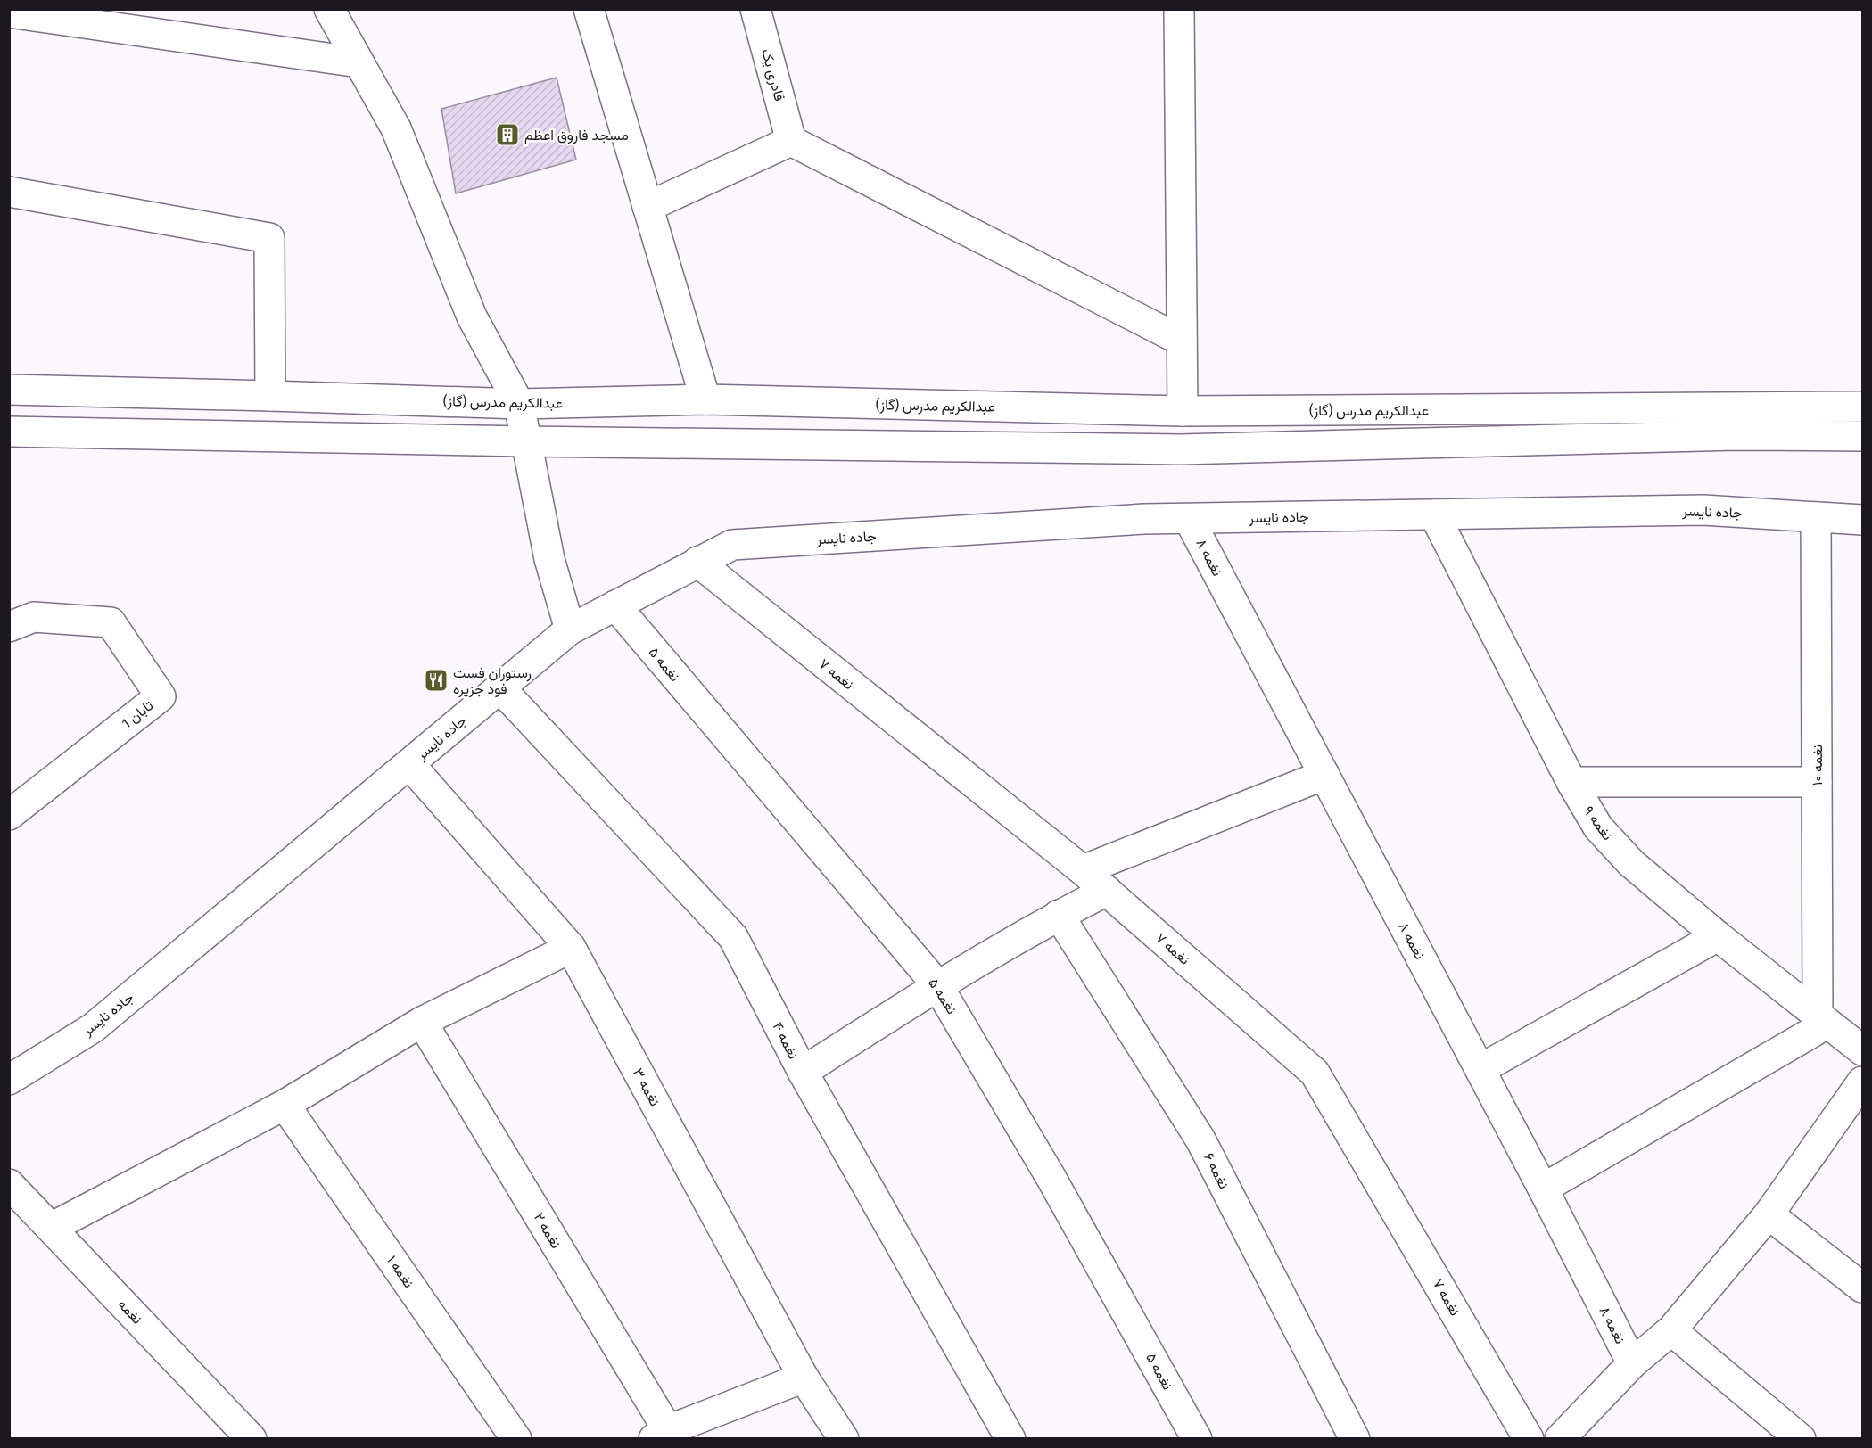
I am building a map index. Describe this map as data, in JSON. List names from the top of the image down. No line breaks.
{"streets":{"street":["قادری یک","عبدالکریم مدرس (گاز)","جاده نایسر","نغمه ۸","نغمه ۵","نغمه ۷","تابان 1","نغمه ۱۰","نغمه ۹","نغمه ۴","نغمه ۳","نغمه ۶","نغمه ۲","نغمه ۱","نغمه"]},"crossings":[["جاده نایسر","نغمه ۸"],["جاده نایسر","نغمه ۵"],["جاده نایسر","نغمه ۷"],["جاده نایسر","نغمه ۱۰"],["جاده نایسر","نغمه ۹"],["جاده نایسر","نغمه ۴"],["جاده نایسر","نغمه ۳"],["نغمه ۱۰","نغمه ۹"]],"places":{"building":["مسجد فاروق اعظم"],"restaurant":["رستوران فست فود جزیره"]}}
